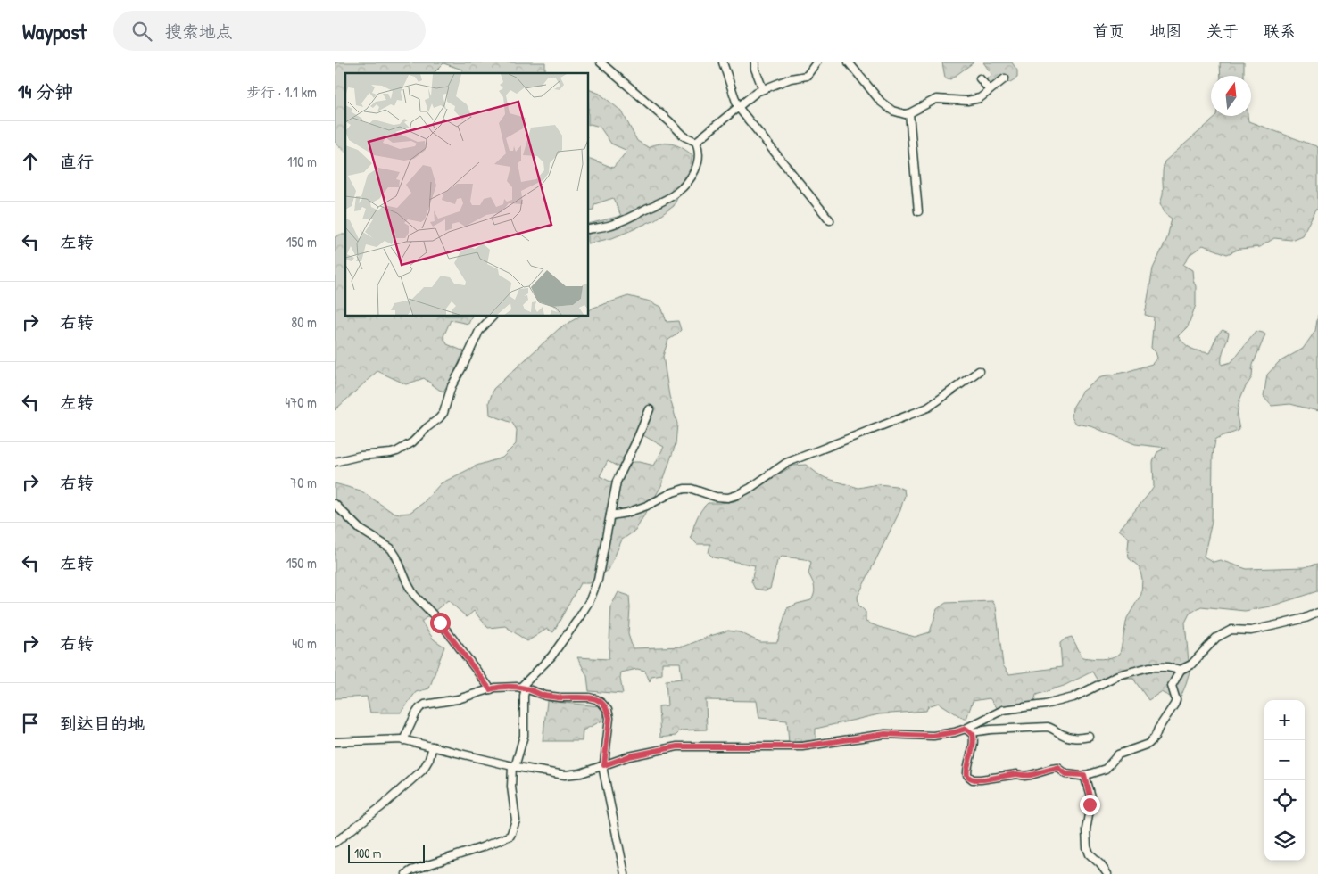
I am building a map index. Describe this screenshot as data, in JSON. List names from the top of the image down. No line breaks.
{"scale_bar":"100 m","north":"top","page":{"header":"Waypost","search":"搜索地点","nav":["首页","地图","关于","联系"],"heading":["14 分钟","步行 · 1.1 km"],"list":[["直行","110 m"],["左转","150 m"],["右转","80 m"],["左转","470 m"],["右转","70 m"],["左转","150 m"],["右转","40 m"],"到达目的地"],"map_buttons":["+","−"],"scale":"100 m"}}
